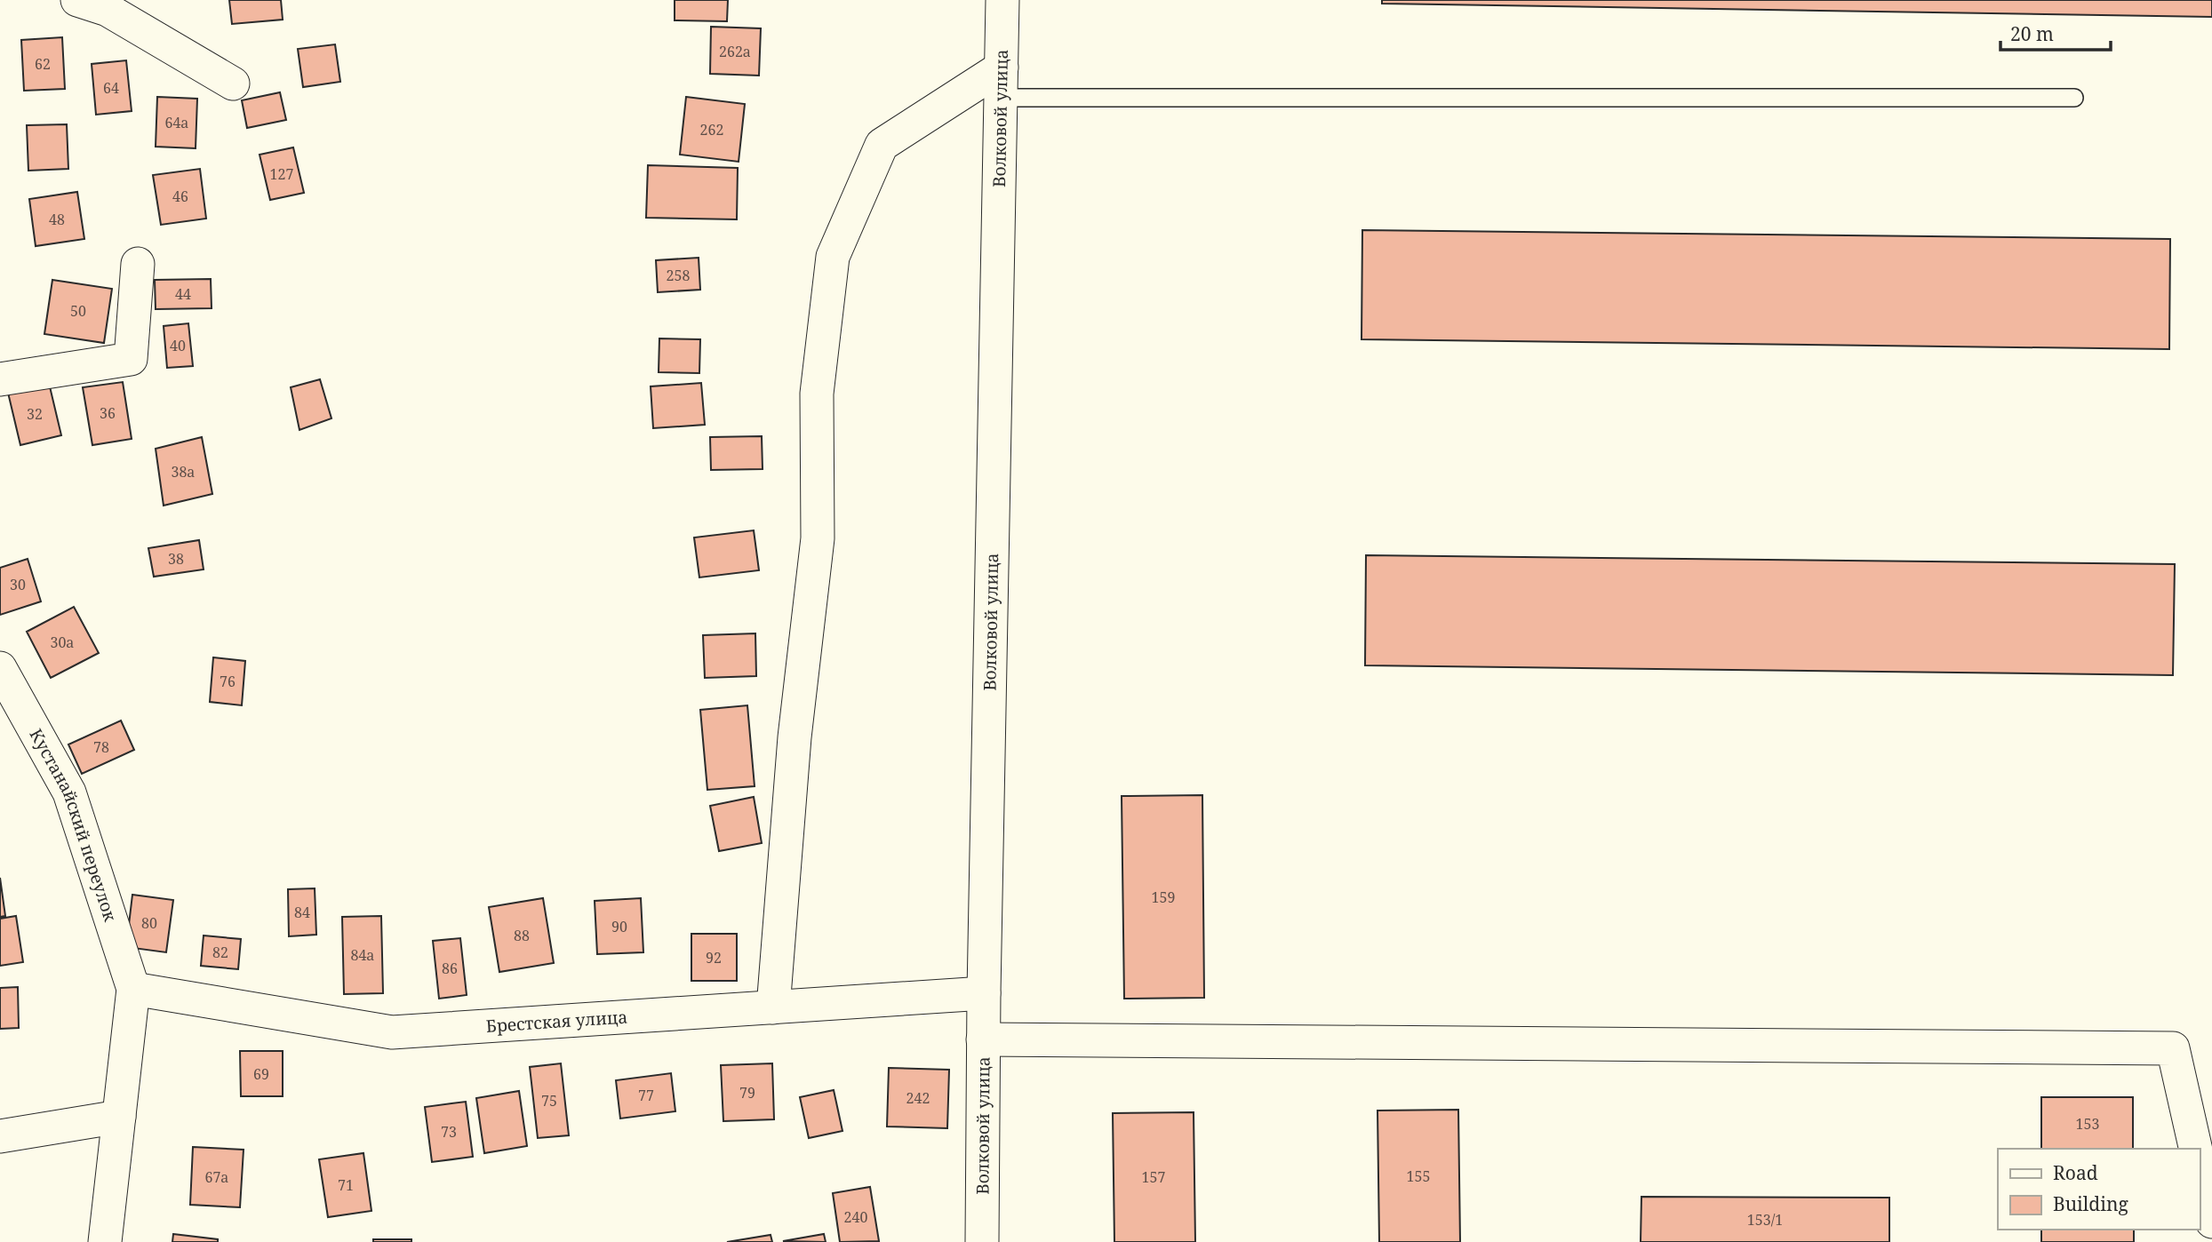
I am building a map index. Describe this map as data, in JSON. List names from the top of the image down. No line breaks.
{"streets":{"street":["Волковой улица","Кустанайский переулок","Брестская улица"]},"crossings":[["Волковой улица","Брестская улица"],["Кустанайский переулок","Брестская улица"]],"house_numbers":["262а","62","64","64а","262","127","46","48","258","44","50","40","36","32","38а","38","30","30а","76","78","159","84","80","90","88","82","84а","92","86","69","79","77","242","75","153","73","155","67а","157","71","240","153/1"],"legend":["Road","Building"],"scale_bar":"20 m"}
